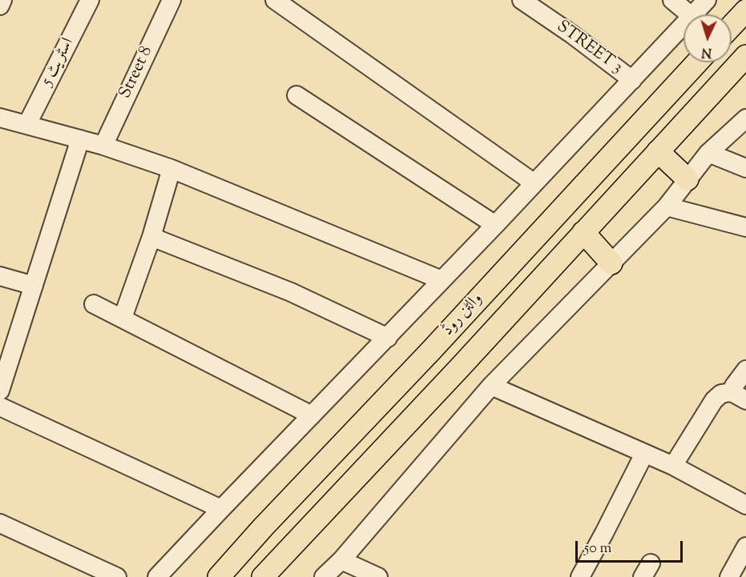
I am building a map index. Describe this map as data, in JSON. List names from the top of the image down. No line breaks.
{"streets":{"main road":["والٹن روڈ"],"street":["STREET 3","اسٹریٹ 5","Street 8"]},"scale_bar":"50 m","north":"bottom"}
